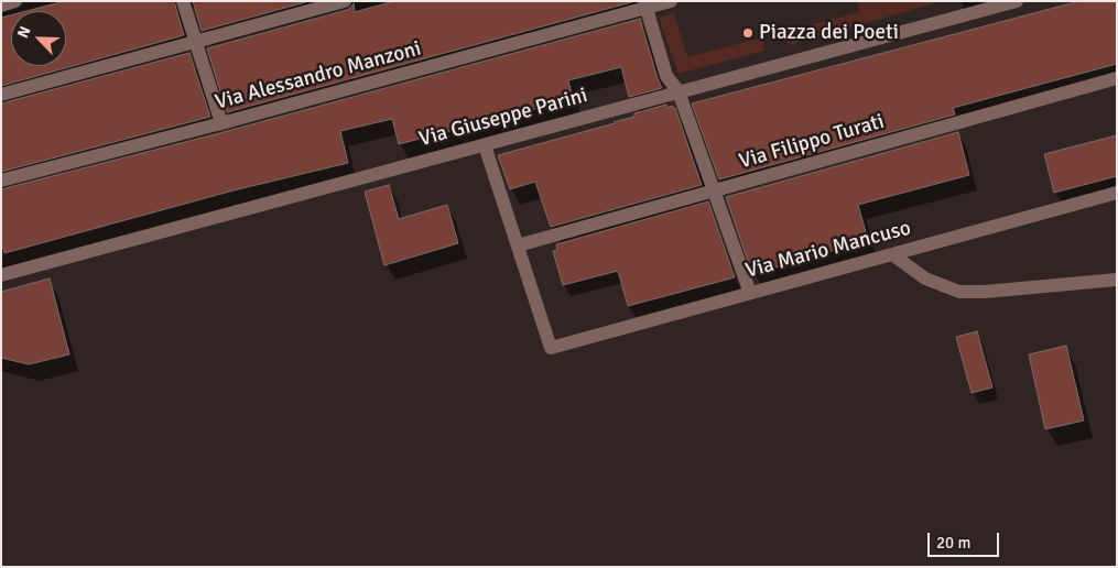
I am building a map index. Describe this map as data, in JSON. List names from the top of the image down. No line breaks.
{"streets":{"street":["Via Alessandro Manzoni","Via Giuseppe Parini","Via Filippo Turati","Via Mario Mancuso"]},"crossings":[["Via Filippo Turati","Via Mario Mancuso"]],"places":["Piazza dei Poeti"],"scale_bar":"20 m","north":"top left"}
